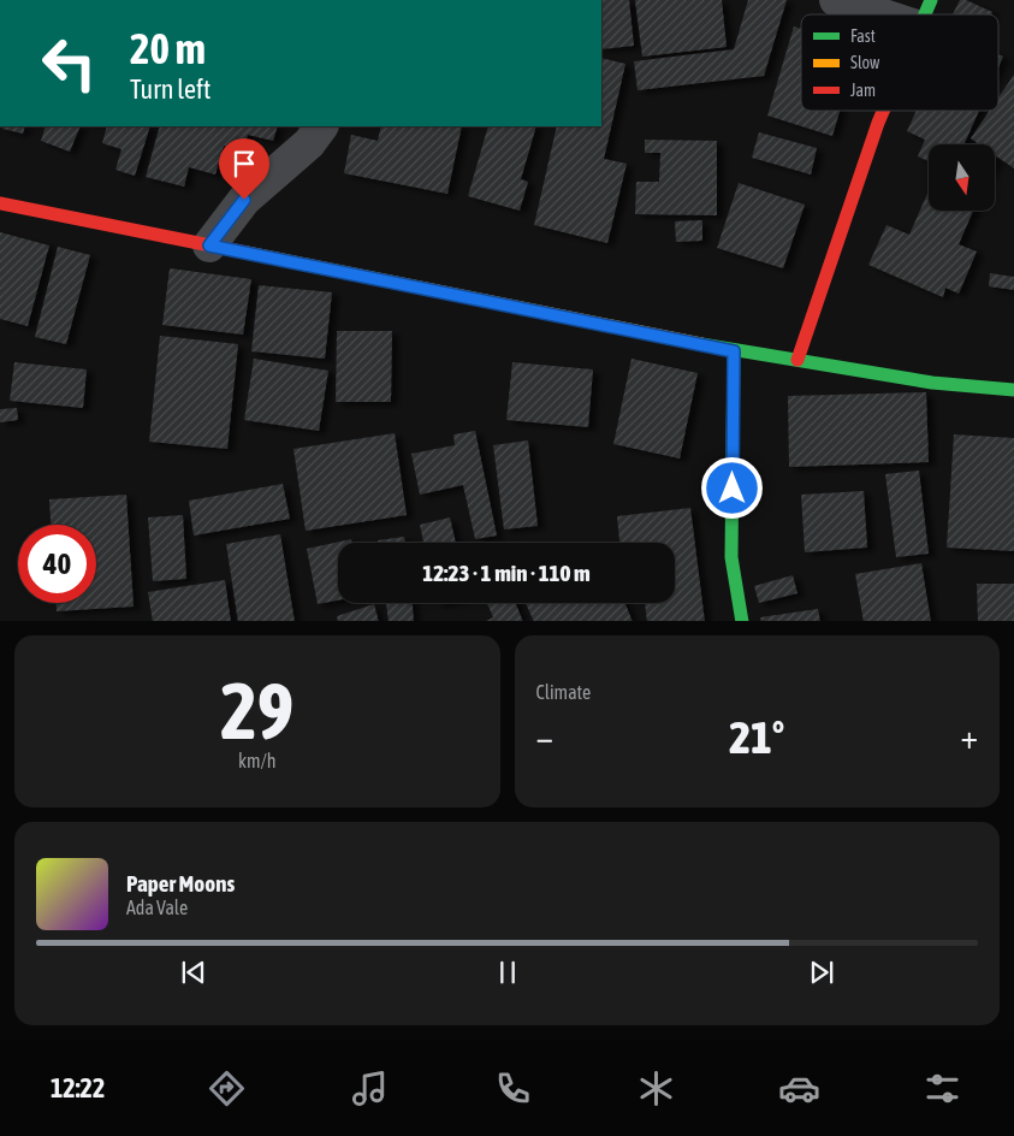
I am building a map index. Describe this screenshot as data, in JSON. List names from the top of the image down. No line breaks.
{"legend":["Fast","Slow","Jam"],"north":"bottom","page":{"turn":["20 m","Turn left"],"limit":"40","trip":"12:23 · 1 min · 110 m","tile":[["29","km/h"],"Climate"],"heat":["−","21°","+"],"song":["Paper Moons","Ada Vale"],"tabs":"12:22"}}
